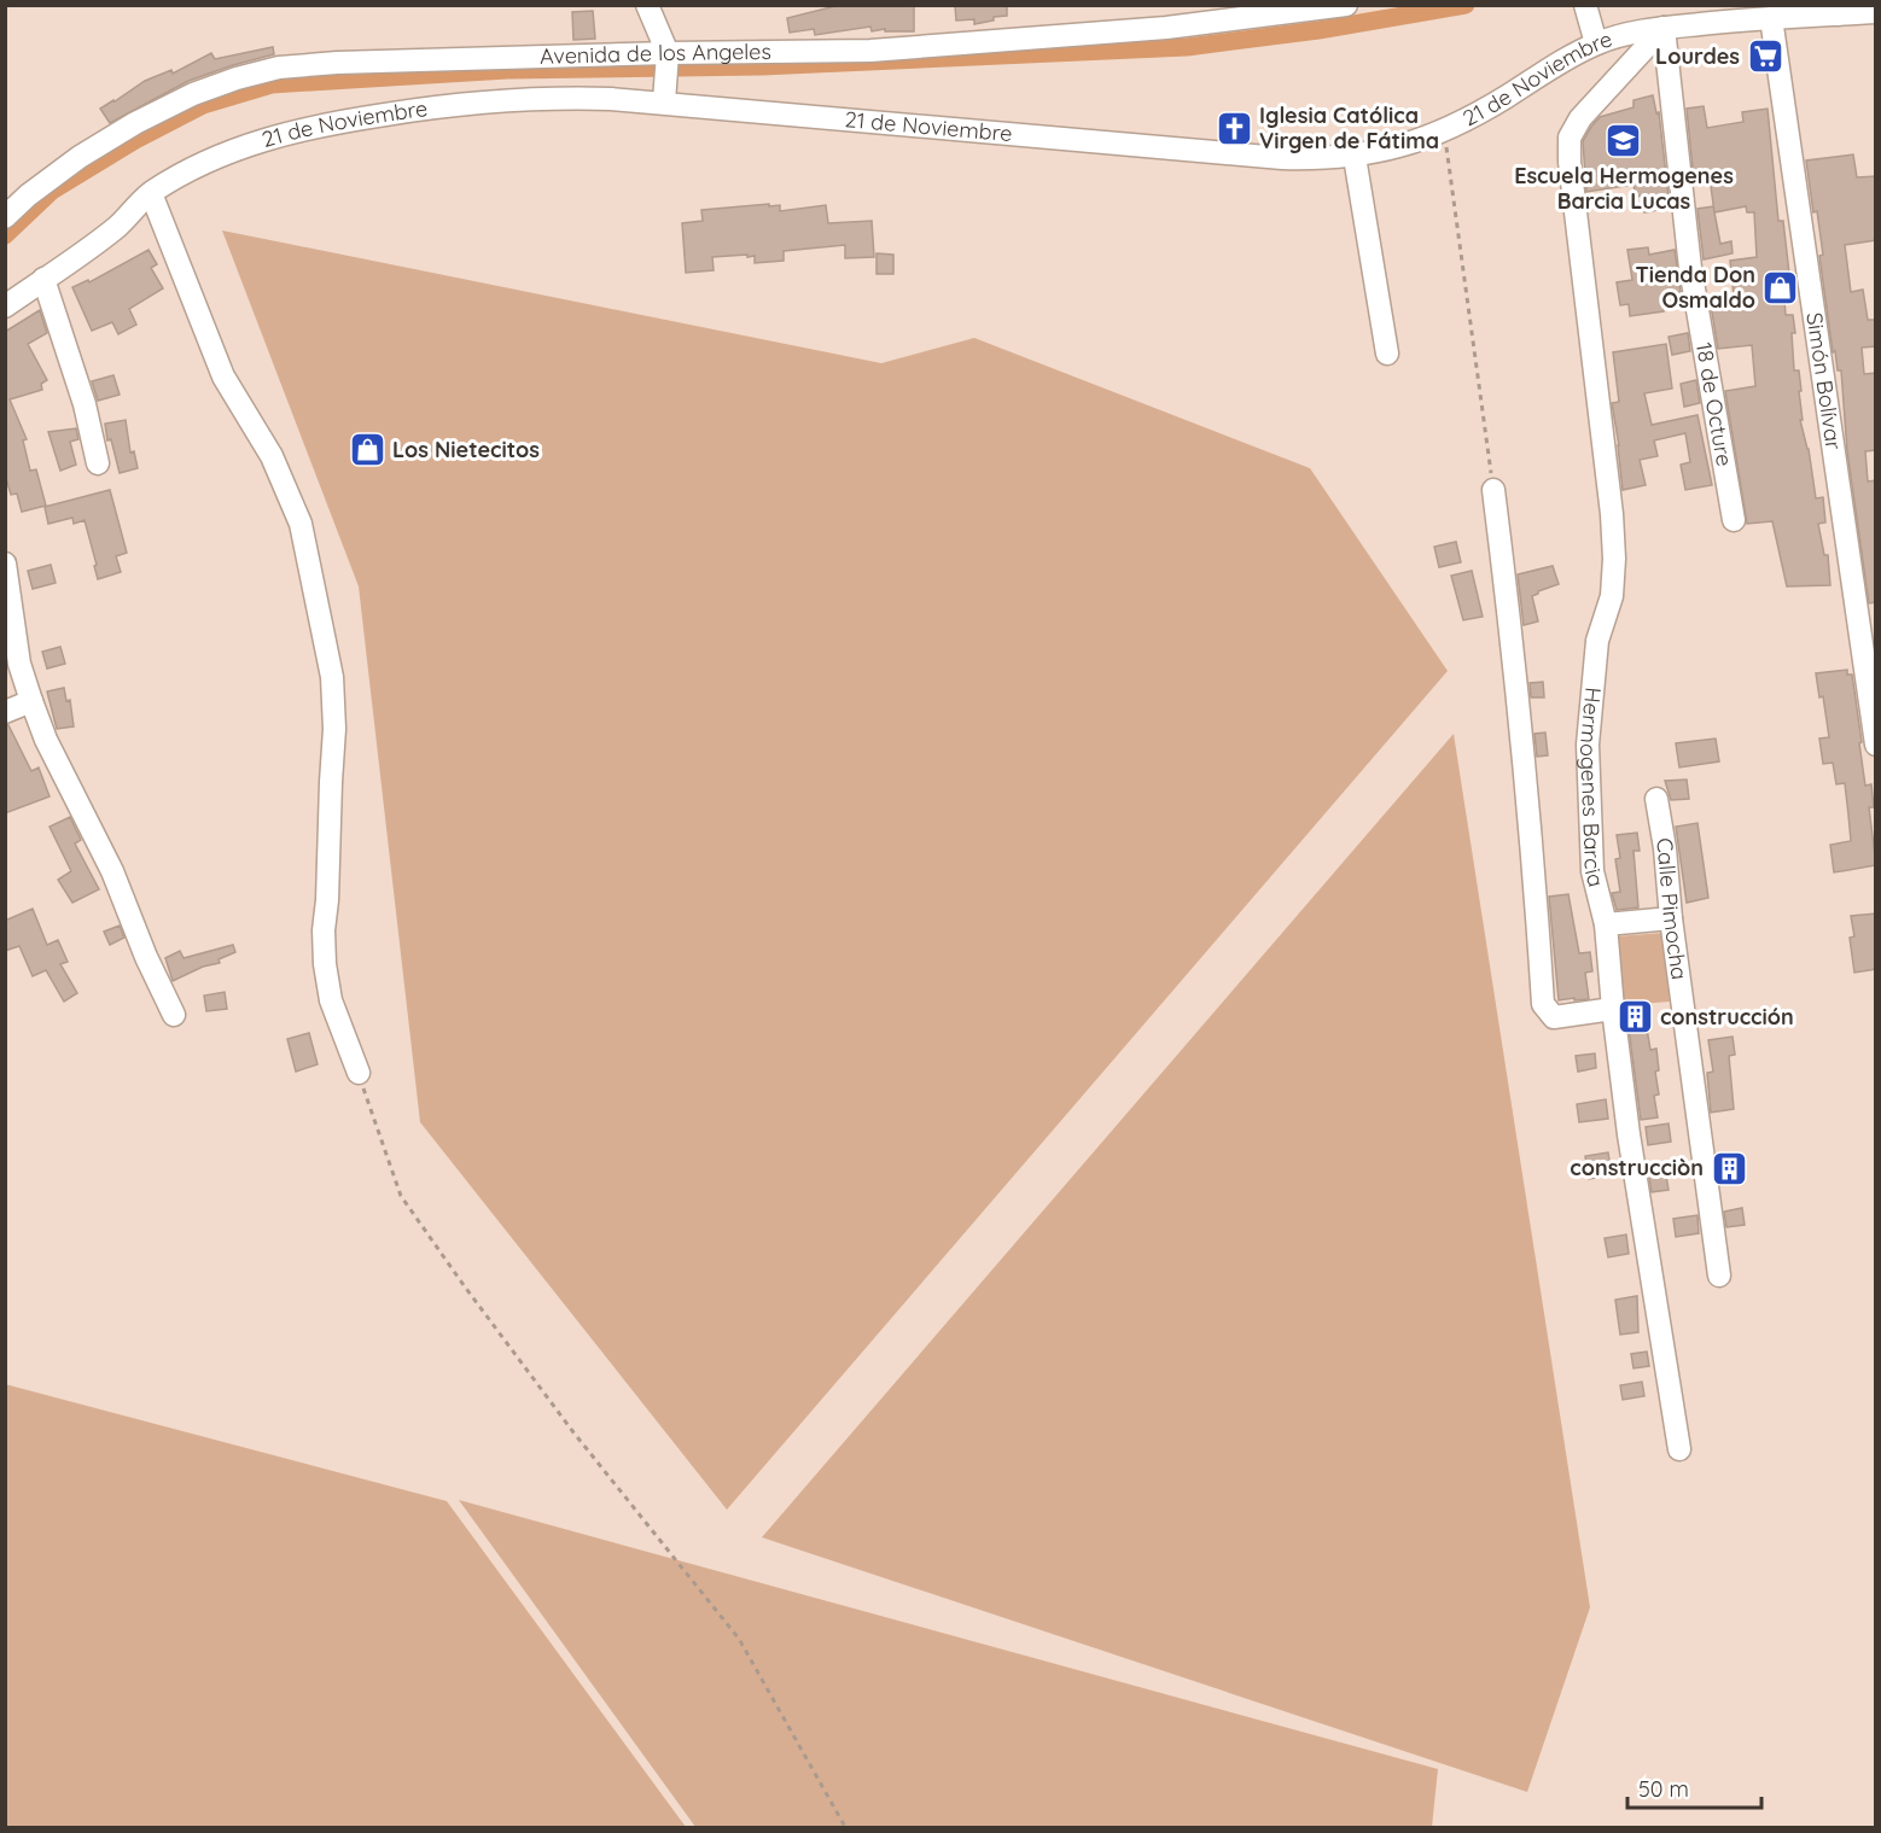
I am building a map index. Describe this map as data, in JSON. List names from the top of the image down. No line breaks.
{"streets":{"street":["Avenida de los Angeles","21 de Noviembre","Simón Bolívar","18 de Octure","Hermogenes Barcia","Calle Pimocha"]},"crossings":[["Avenida de los Angeles","21 de Noviembre"],["21 de Noviembre","Simón Bolívar"],["21 de Noviembre","18 de Octure"],["21 de Noviembre","Hermogenes Barcia"],["18 de Octure","Hermogenes Barcia"]],"places":{"supermarket":["Lourdes"],"church":["Iglesia Católica Virgen de Fátima"],"school or university":["Escuela Hermogenes Barcia Lucas"],"shop":["Tienda Don Osmaldo","Los Nietecitos"],"building":["construcción","construcciòn"]},"scale_bar":"50 m"}
